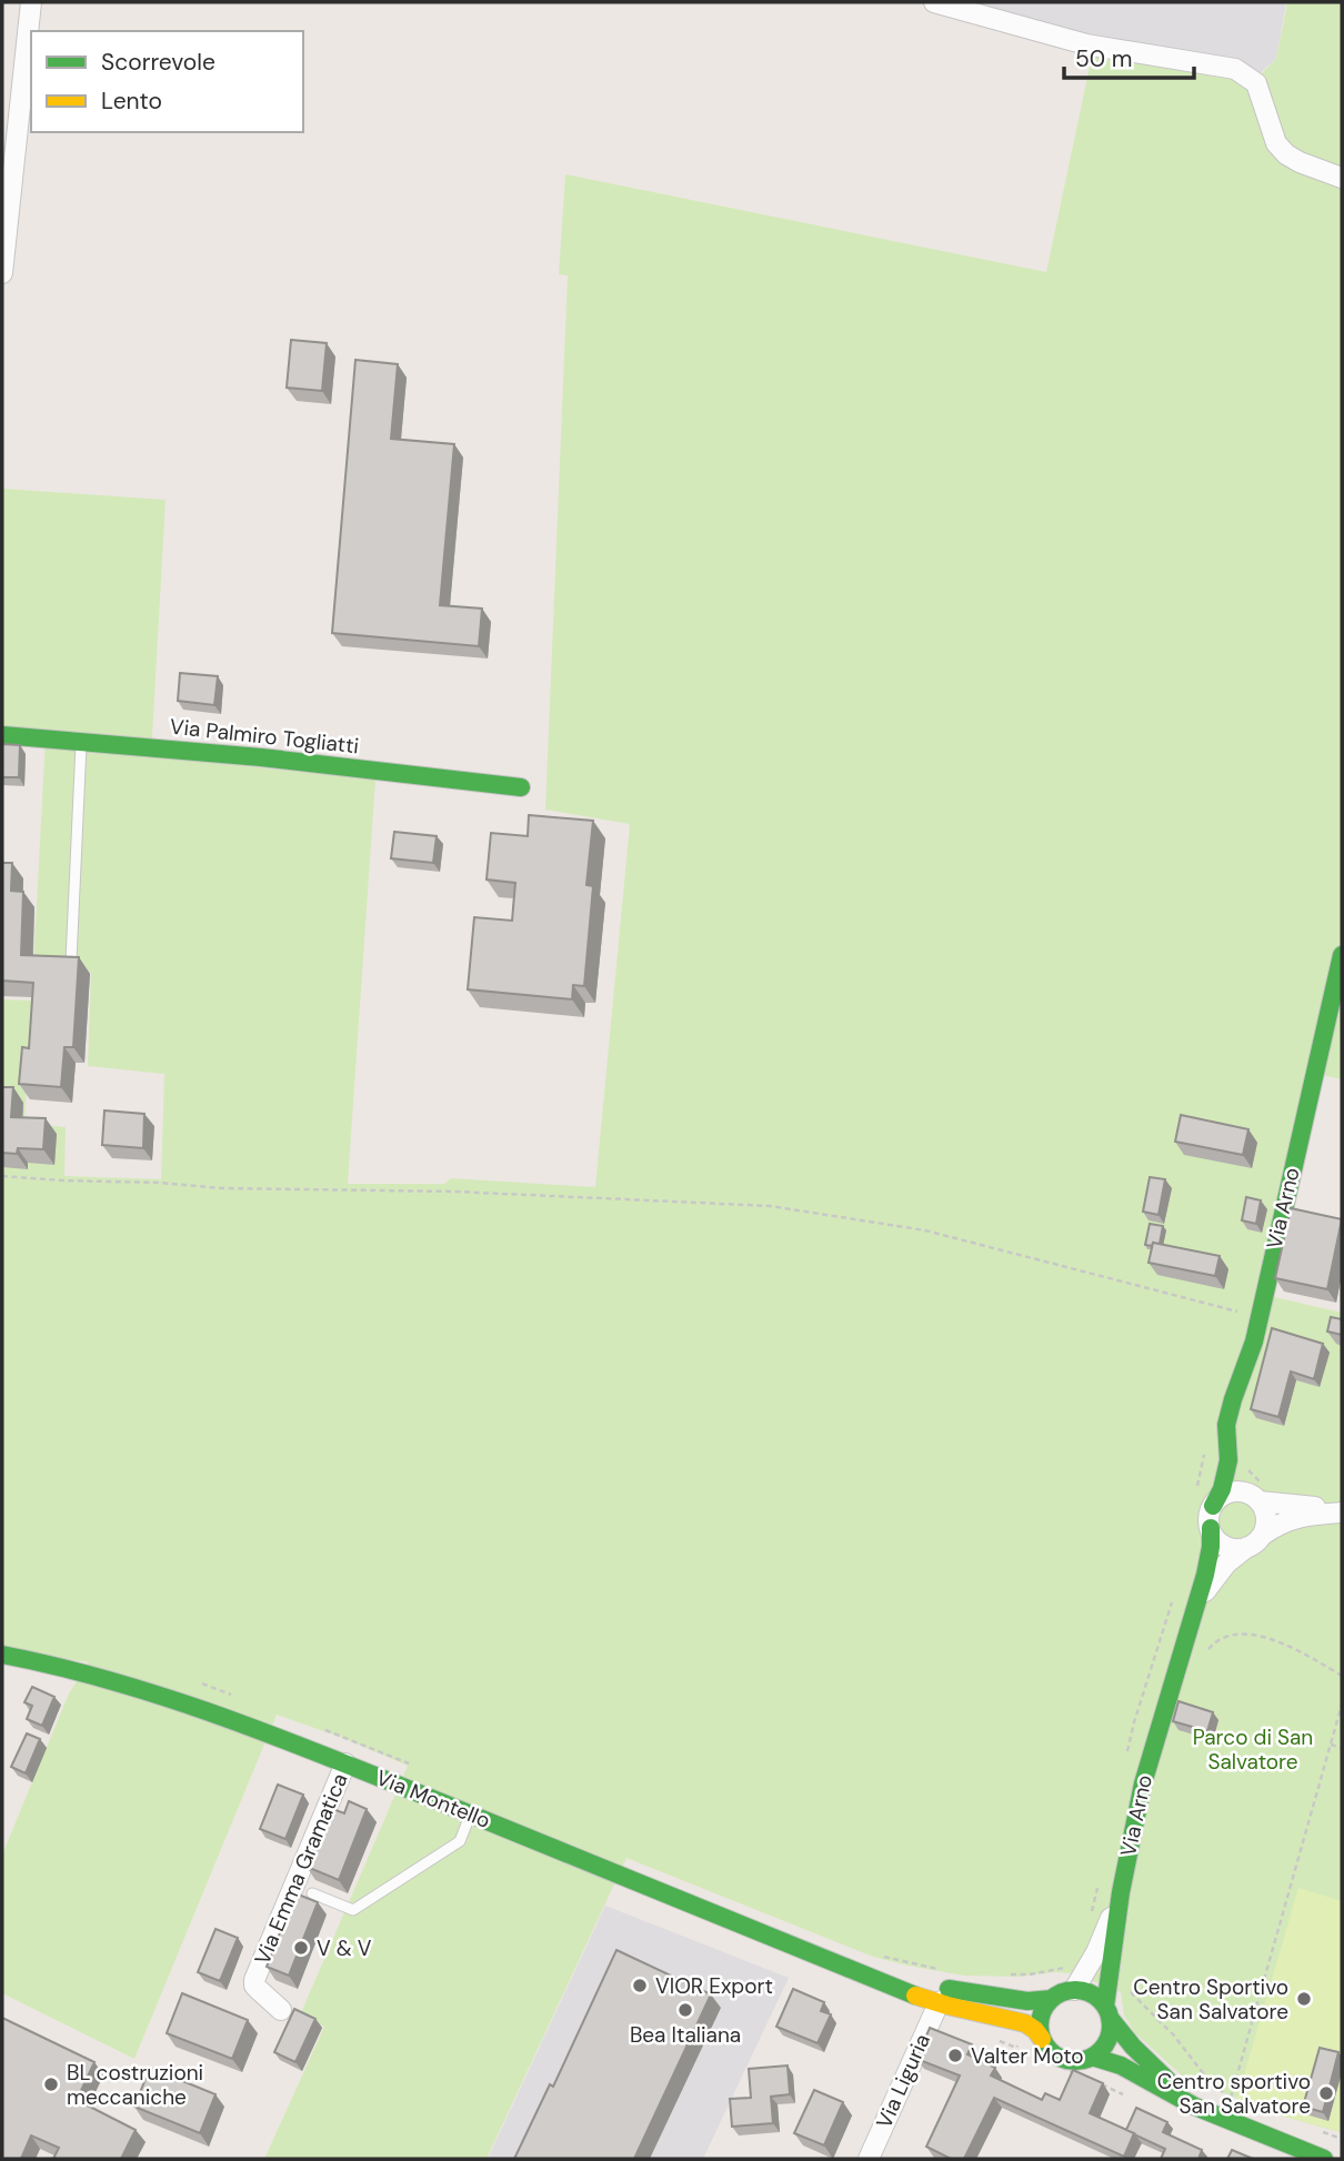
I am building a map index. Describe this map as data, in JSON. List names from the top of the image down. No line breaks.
{"streets":{"street":["Via Palmiro Togliatti","Via Arno","Via Montello","Via Emma Gramatica","Via Liguria"]},"crossings":[["Via Arno","Via Montello"],["Via Montello","Via Emma Gramatica"],["Via Montello","Via Liguria"]],"parks":["Parco di San Salvatore"],"places":["V & V","VIOR Export","Centro Sportivo San Salvatore","Bea Italiana","Valter Moto","BL costruzioni meccaniche","Centro sportivo San Salvatore"],"legend":["Scorrevole","Lento"],"scale_bar":"50 m"}
